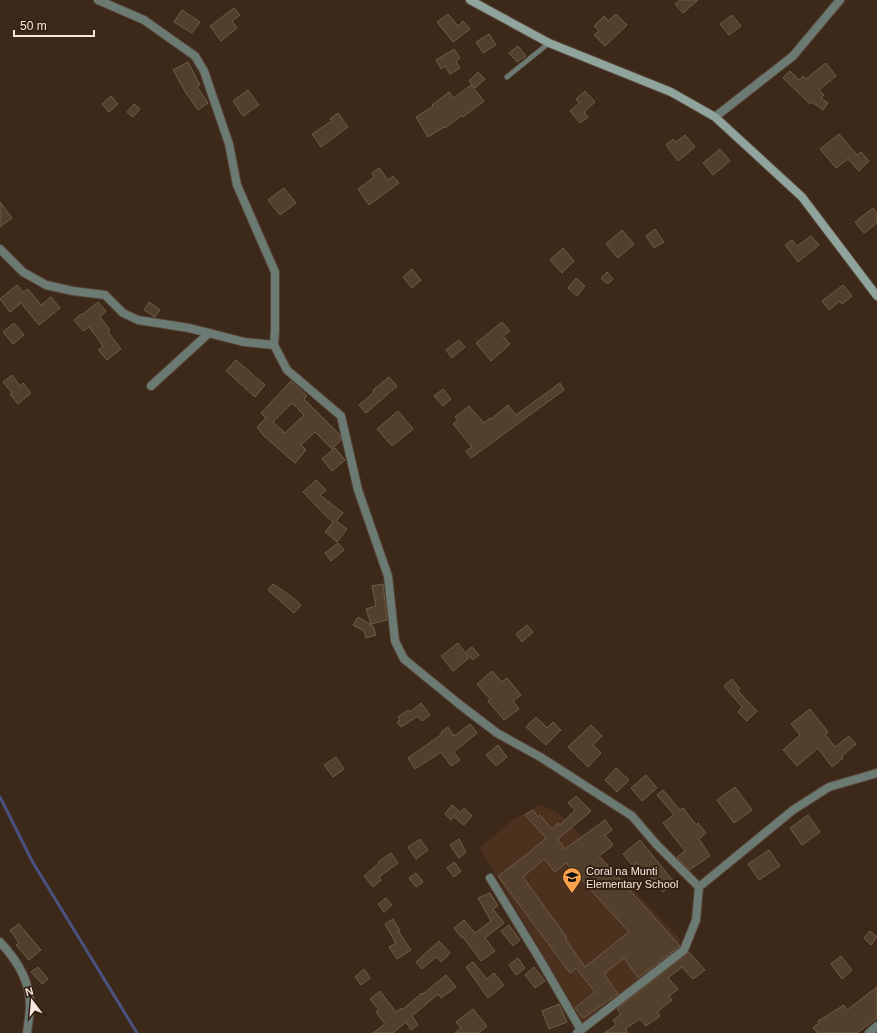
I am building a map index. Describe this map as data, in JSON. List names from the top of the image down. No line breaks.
{"places":{"school or university":["Coral na Munti Elementary School"]},"scale_bar":"50 m","north":"top"}
